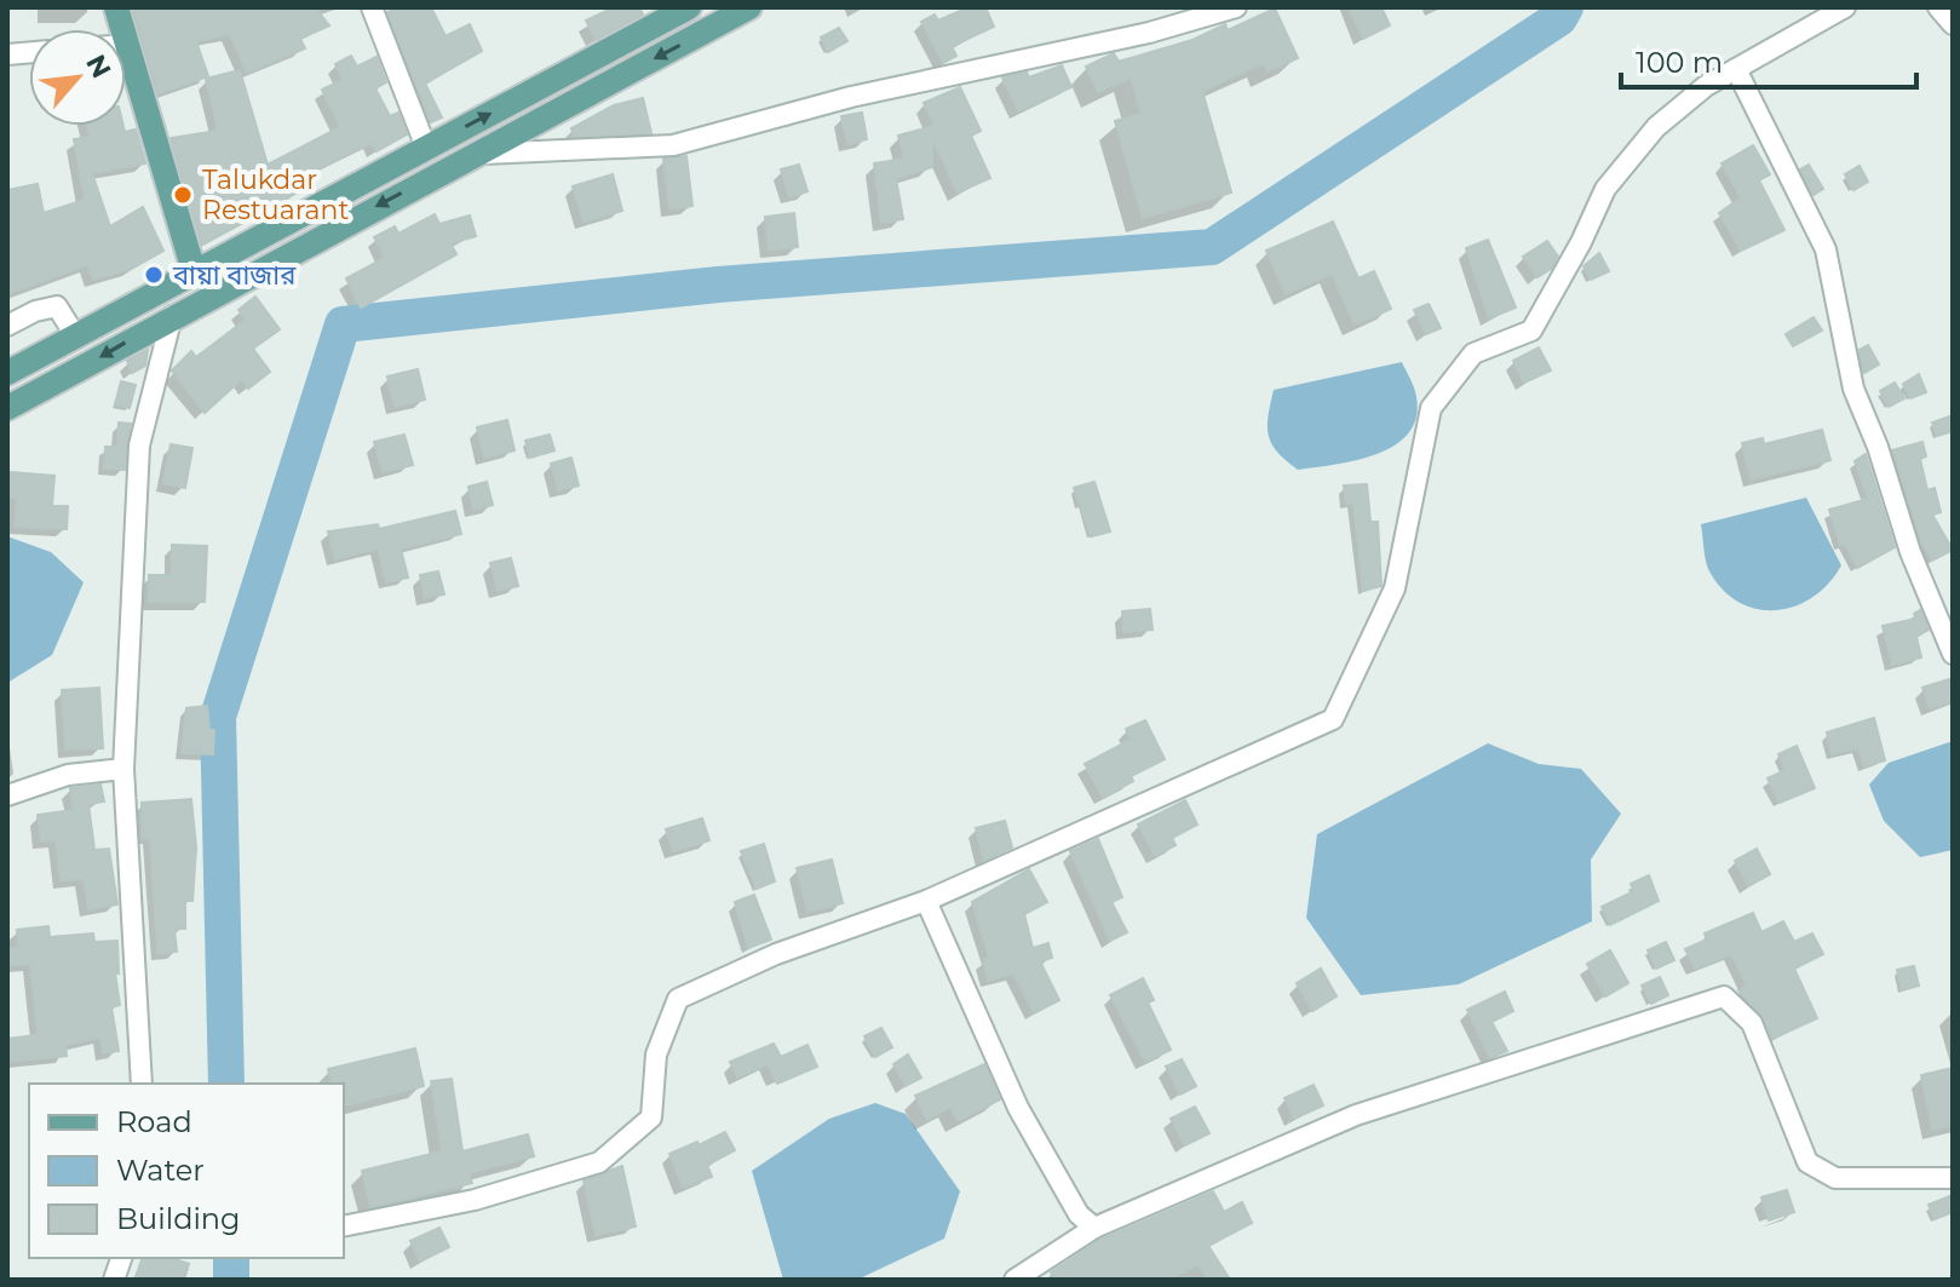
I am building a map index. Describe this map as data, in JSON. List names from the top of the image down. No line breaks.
{"places":["Talukdar Restuarant","বায়া বাজার"],"legend":["Road","Water","Building"],"scale_bar":"100 m","north":"top right"}
